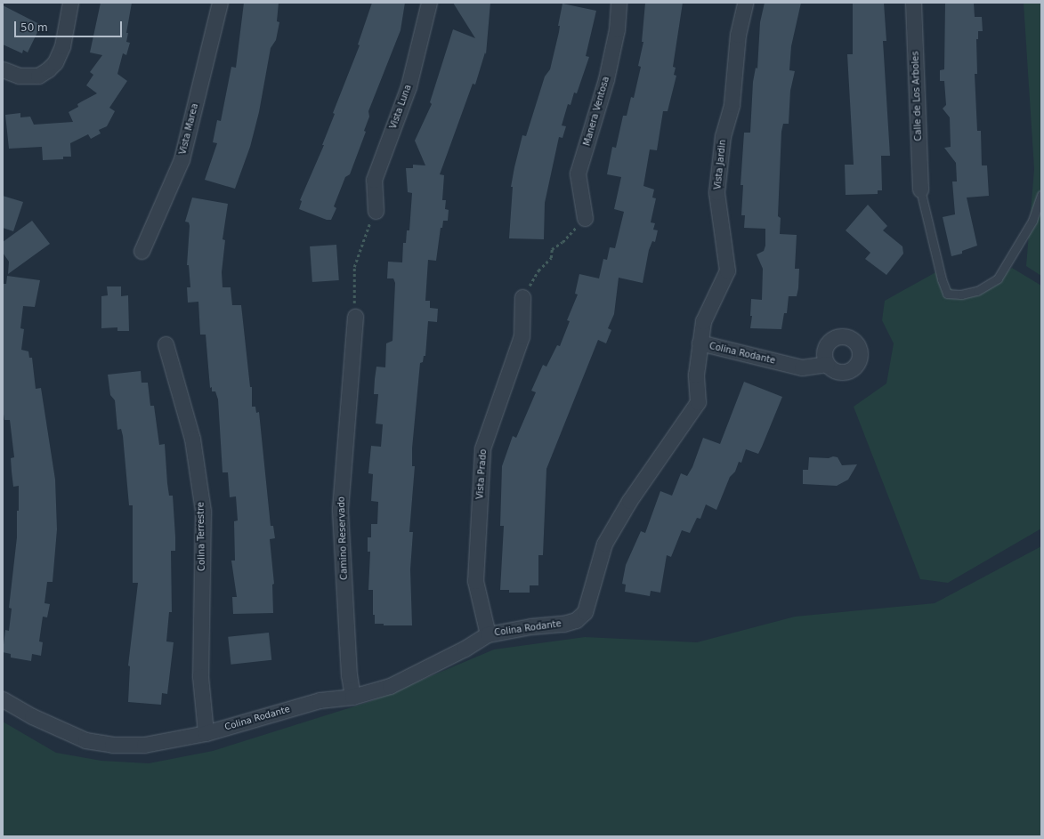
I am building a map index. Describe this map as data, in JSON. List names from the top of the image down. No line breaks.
{"streets":{"street":["Calle de Los Arboles","Vista Luna","Manera Ventosa","Vista Marea","Vista Jardin","Colina Rodante","Vista Prado","Colina Terrestre","Camino Reservado"]},"crossings":[["Vista Jardin","Colina Rodante"],["Colina Rodante","Vista Prado"],["Colina Rodante","Colina Terrestre"],["Colina Rodante","Camino Reservado"]],"scale_bar":"50 m"}
